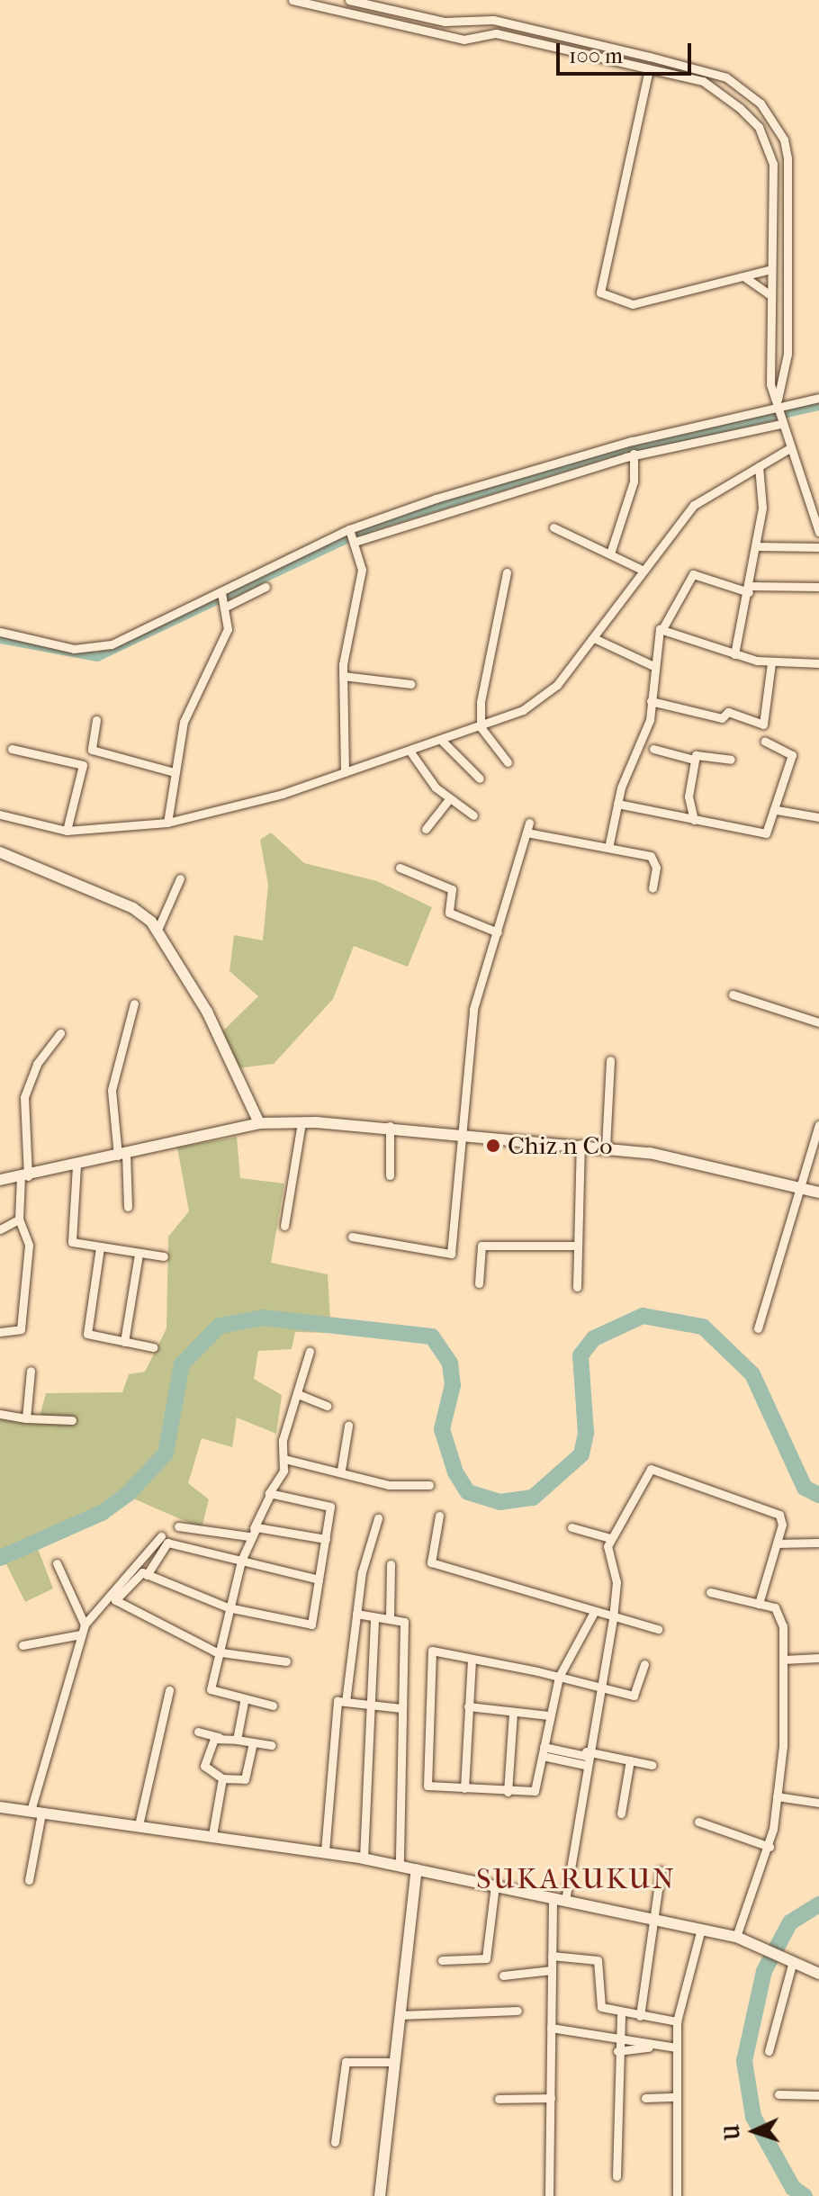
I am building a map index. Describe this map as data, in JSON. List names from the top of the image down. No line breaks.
{"districts":["SUKARUKUN"],"places":["Chiz n Co"],"scale_bar":"100 m","north":"left"}
